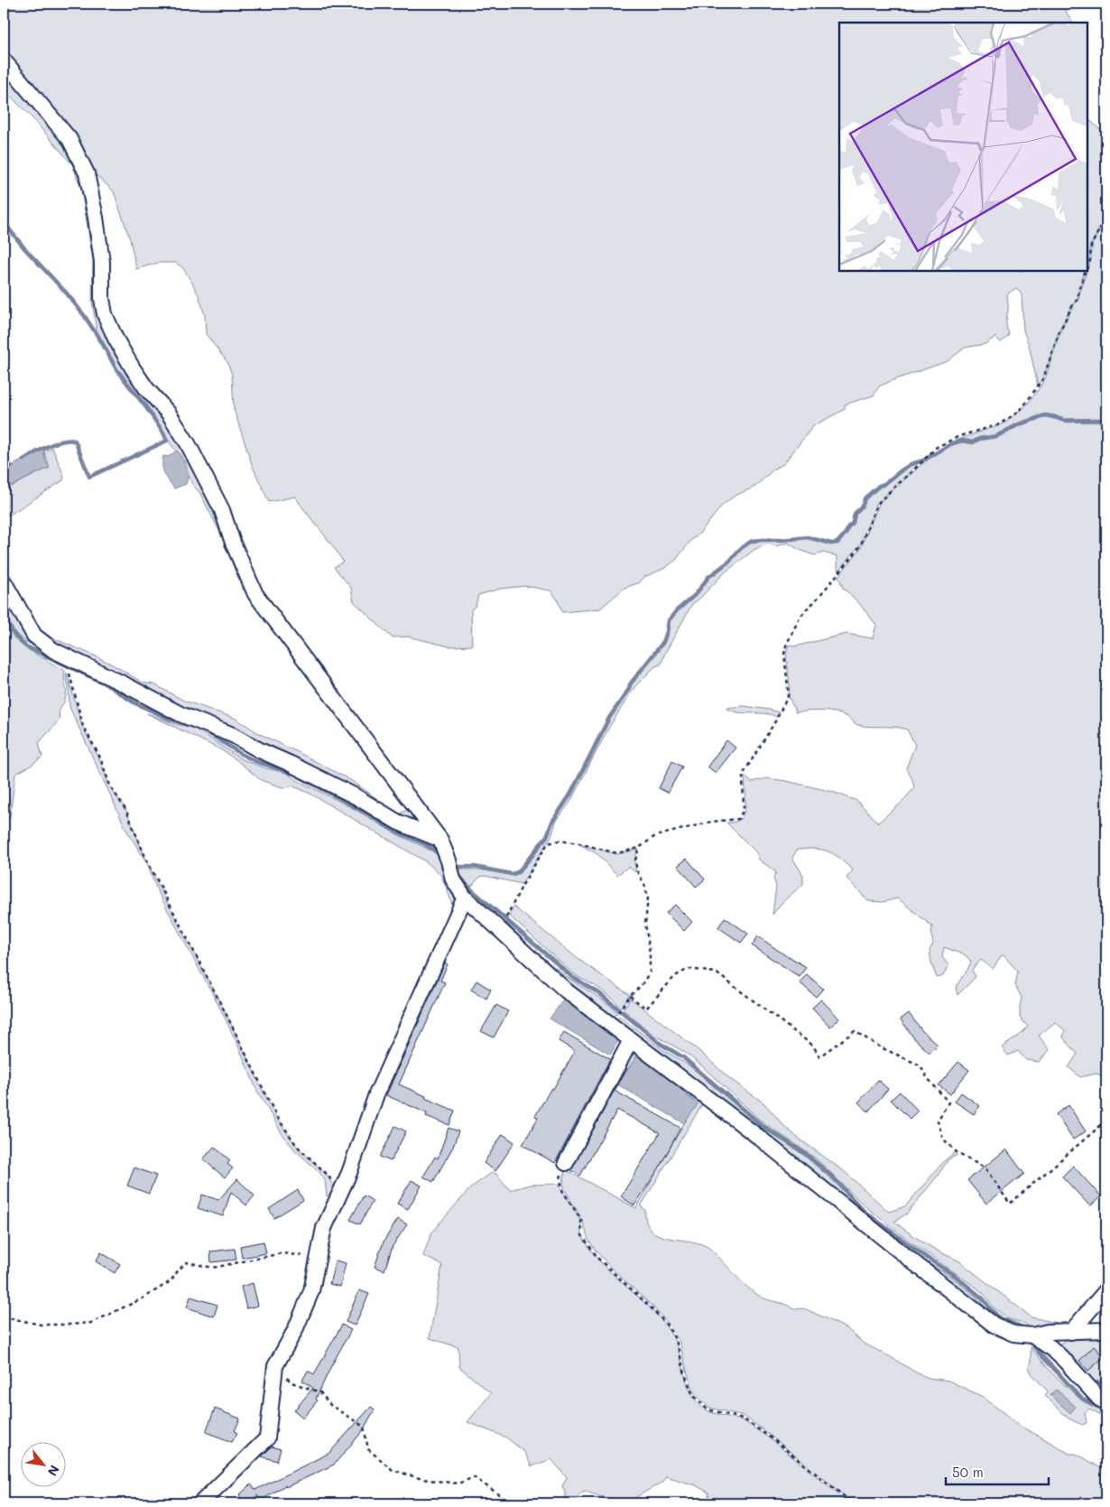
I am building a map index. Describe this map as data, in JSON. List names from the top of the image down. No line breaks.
{"scale_bar":"50 m","north":"bottom right"}
